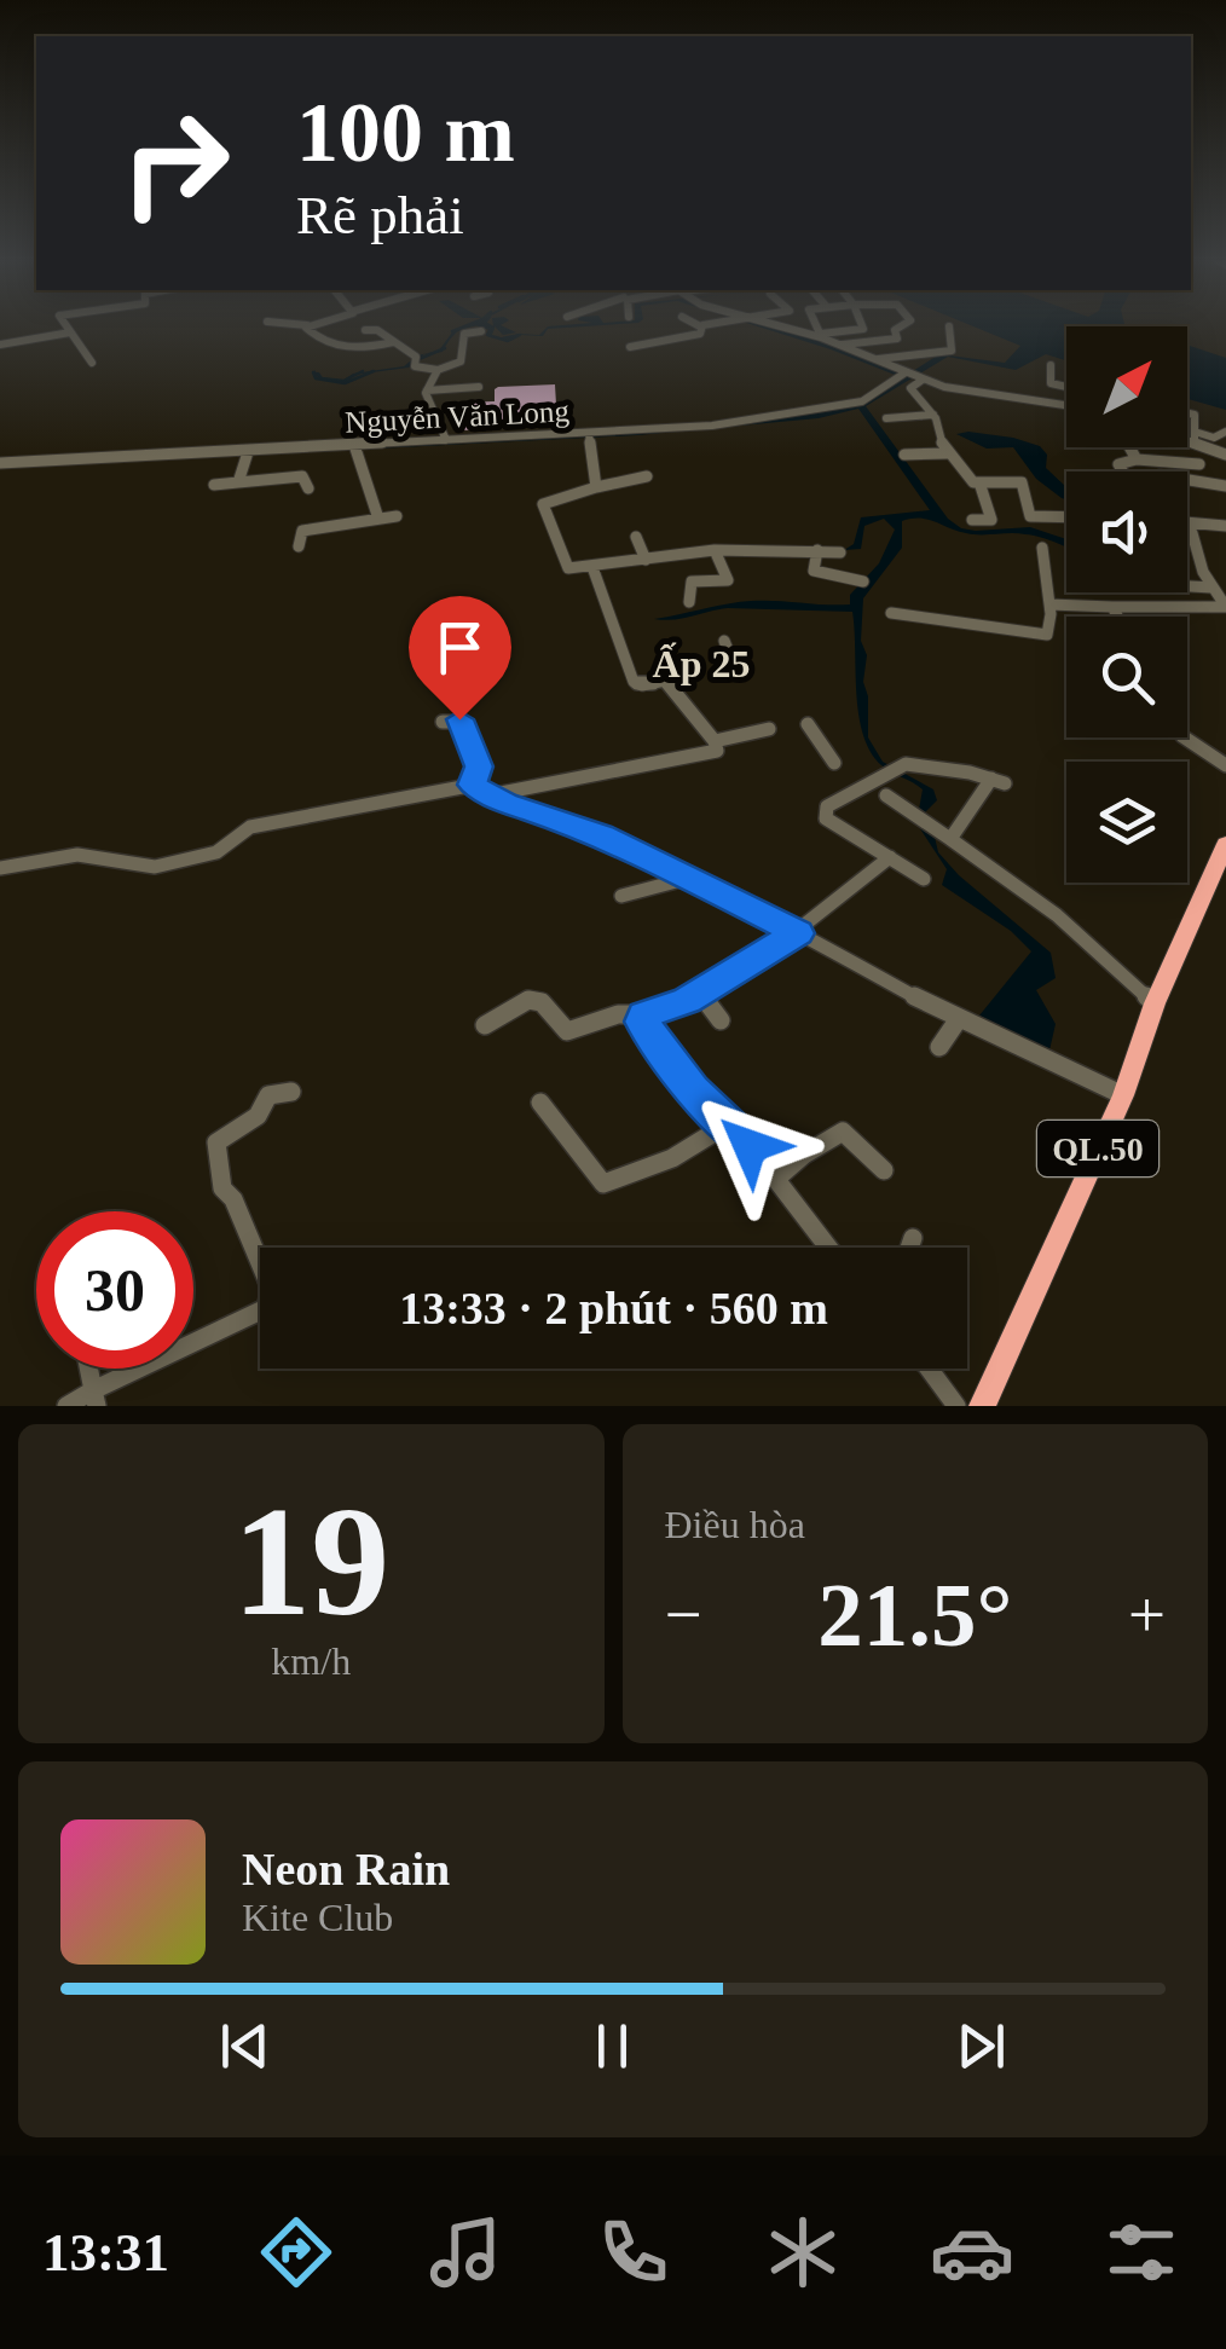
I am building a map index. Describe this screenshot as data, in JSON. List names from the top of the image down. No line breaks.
{"streets":{"highway":["QL.50"],"street":["Nguyễn Văn Long"]},"districts":["Ấp 25"],"north":"top right","page":{"turn":["100 m","Rẽ phải"],"limit":"30","trip":"13:33 · 2 phút · 560 m","tile":[["19","km/h"],"Điều hòa"],"heat":["−","21.5°","+"],"song":["Neon Rain","Kite Club"],"tabs":"13:31"}}
